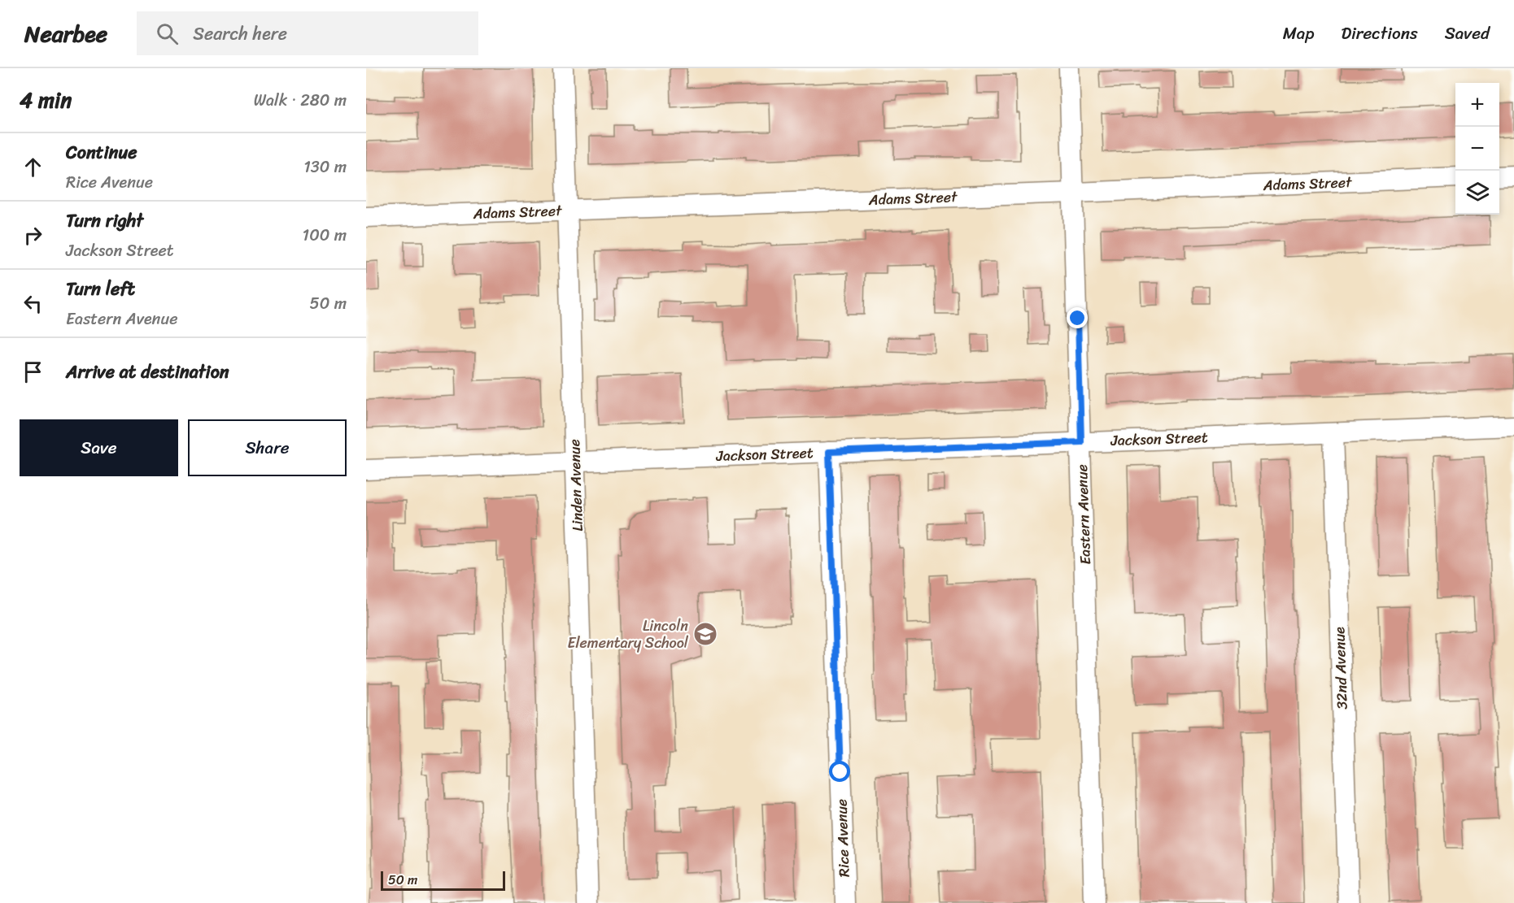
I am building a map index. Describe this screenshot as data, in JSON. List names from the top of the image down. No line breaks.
{"streets":{"street":["Adams Street","Jackson Street","Linden Avenue","Eastern Avenue","32nd Avenue","Rice Avenue"]},"crossings":[["Adams Street","Linden Avenue"],["Adams Street","Eastern Avenue"],["Jackson Street","Linden Avenue"],["Jackson Street","Eastern Avenue"],["Jackson Street","32nd Avenue"],["Jackson Street","Rice Avenue"]],"places":{"school or university":["Lincoln Elementary School"]},"scale_bar":"50 m","page":{"header":"Nearbee","search":"Search here","nav":["Map","Directions","Saved"],"heading":["4 min","Walk · 280 m"],"map_buttons":["+","−"],"list":[["Continue","Rice Avenue","130 m"],["Turn right","Jackson Street","100 m"],["Turn left","Eastern Avenue","50 m"],"Arrive at destination"],"buttons":["Save","Share"],"scale":"50 m"}}
